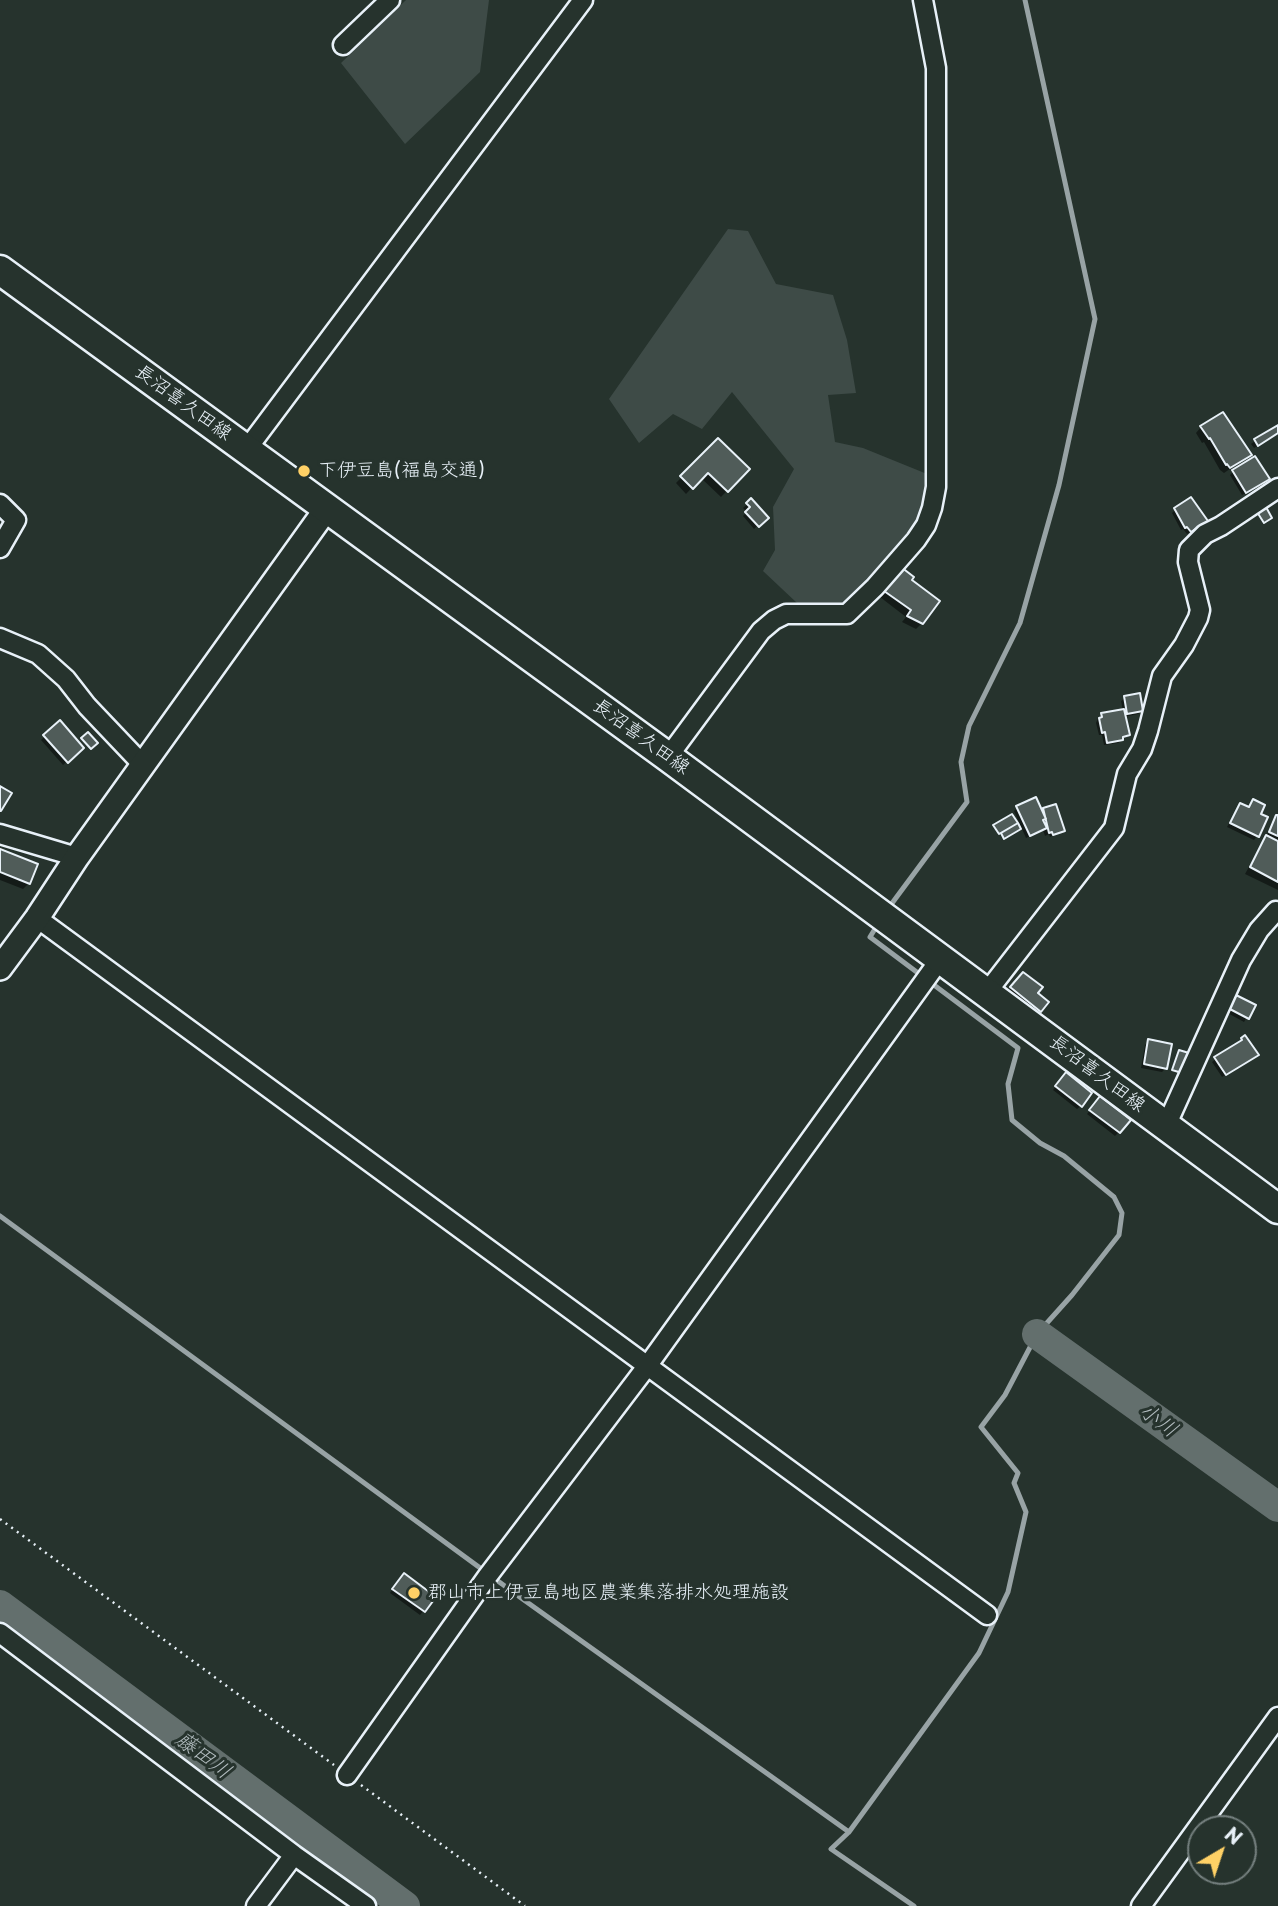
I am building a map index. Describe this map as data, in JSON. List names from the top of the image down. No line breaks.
{"streets":{"main road":["長沼喜久田線"]},"water":["小川","藤田川"],"places":["下伊豆島(福島交通)","郡山市上伊豆島地区農業集落排水処理施設"],"north":"top right"}
